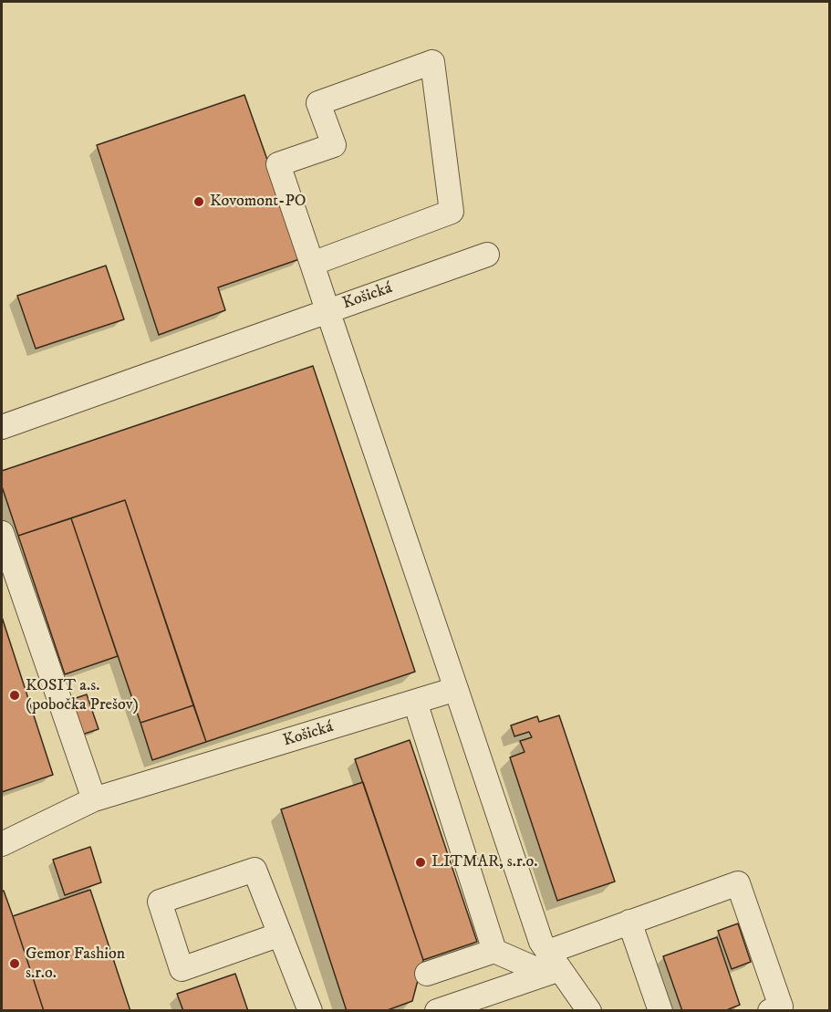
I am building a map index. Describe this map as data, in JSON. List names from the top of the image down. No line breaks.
{"streets":{"lane":["Košická"]},"places":["Kovomont-PO","KOSIT a.s. (pobočka Prešov)","LITMAR, s.r.o.","Gemor Fashion s.r.o."]}
